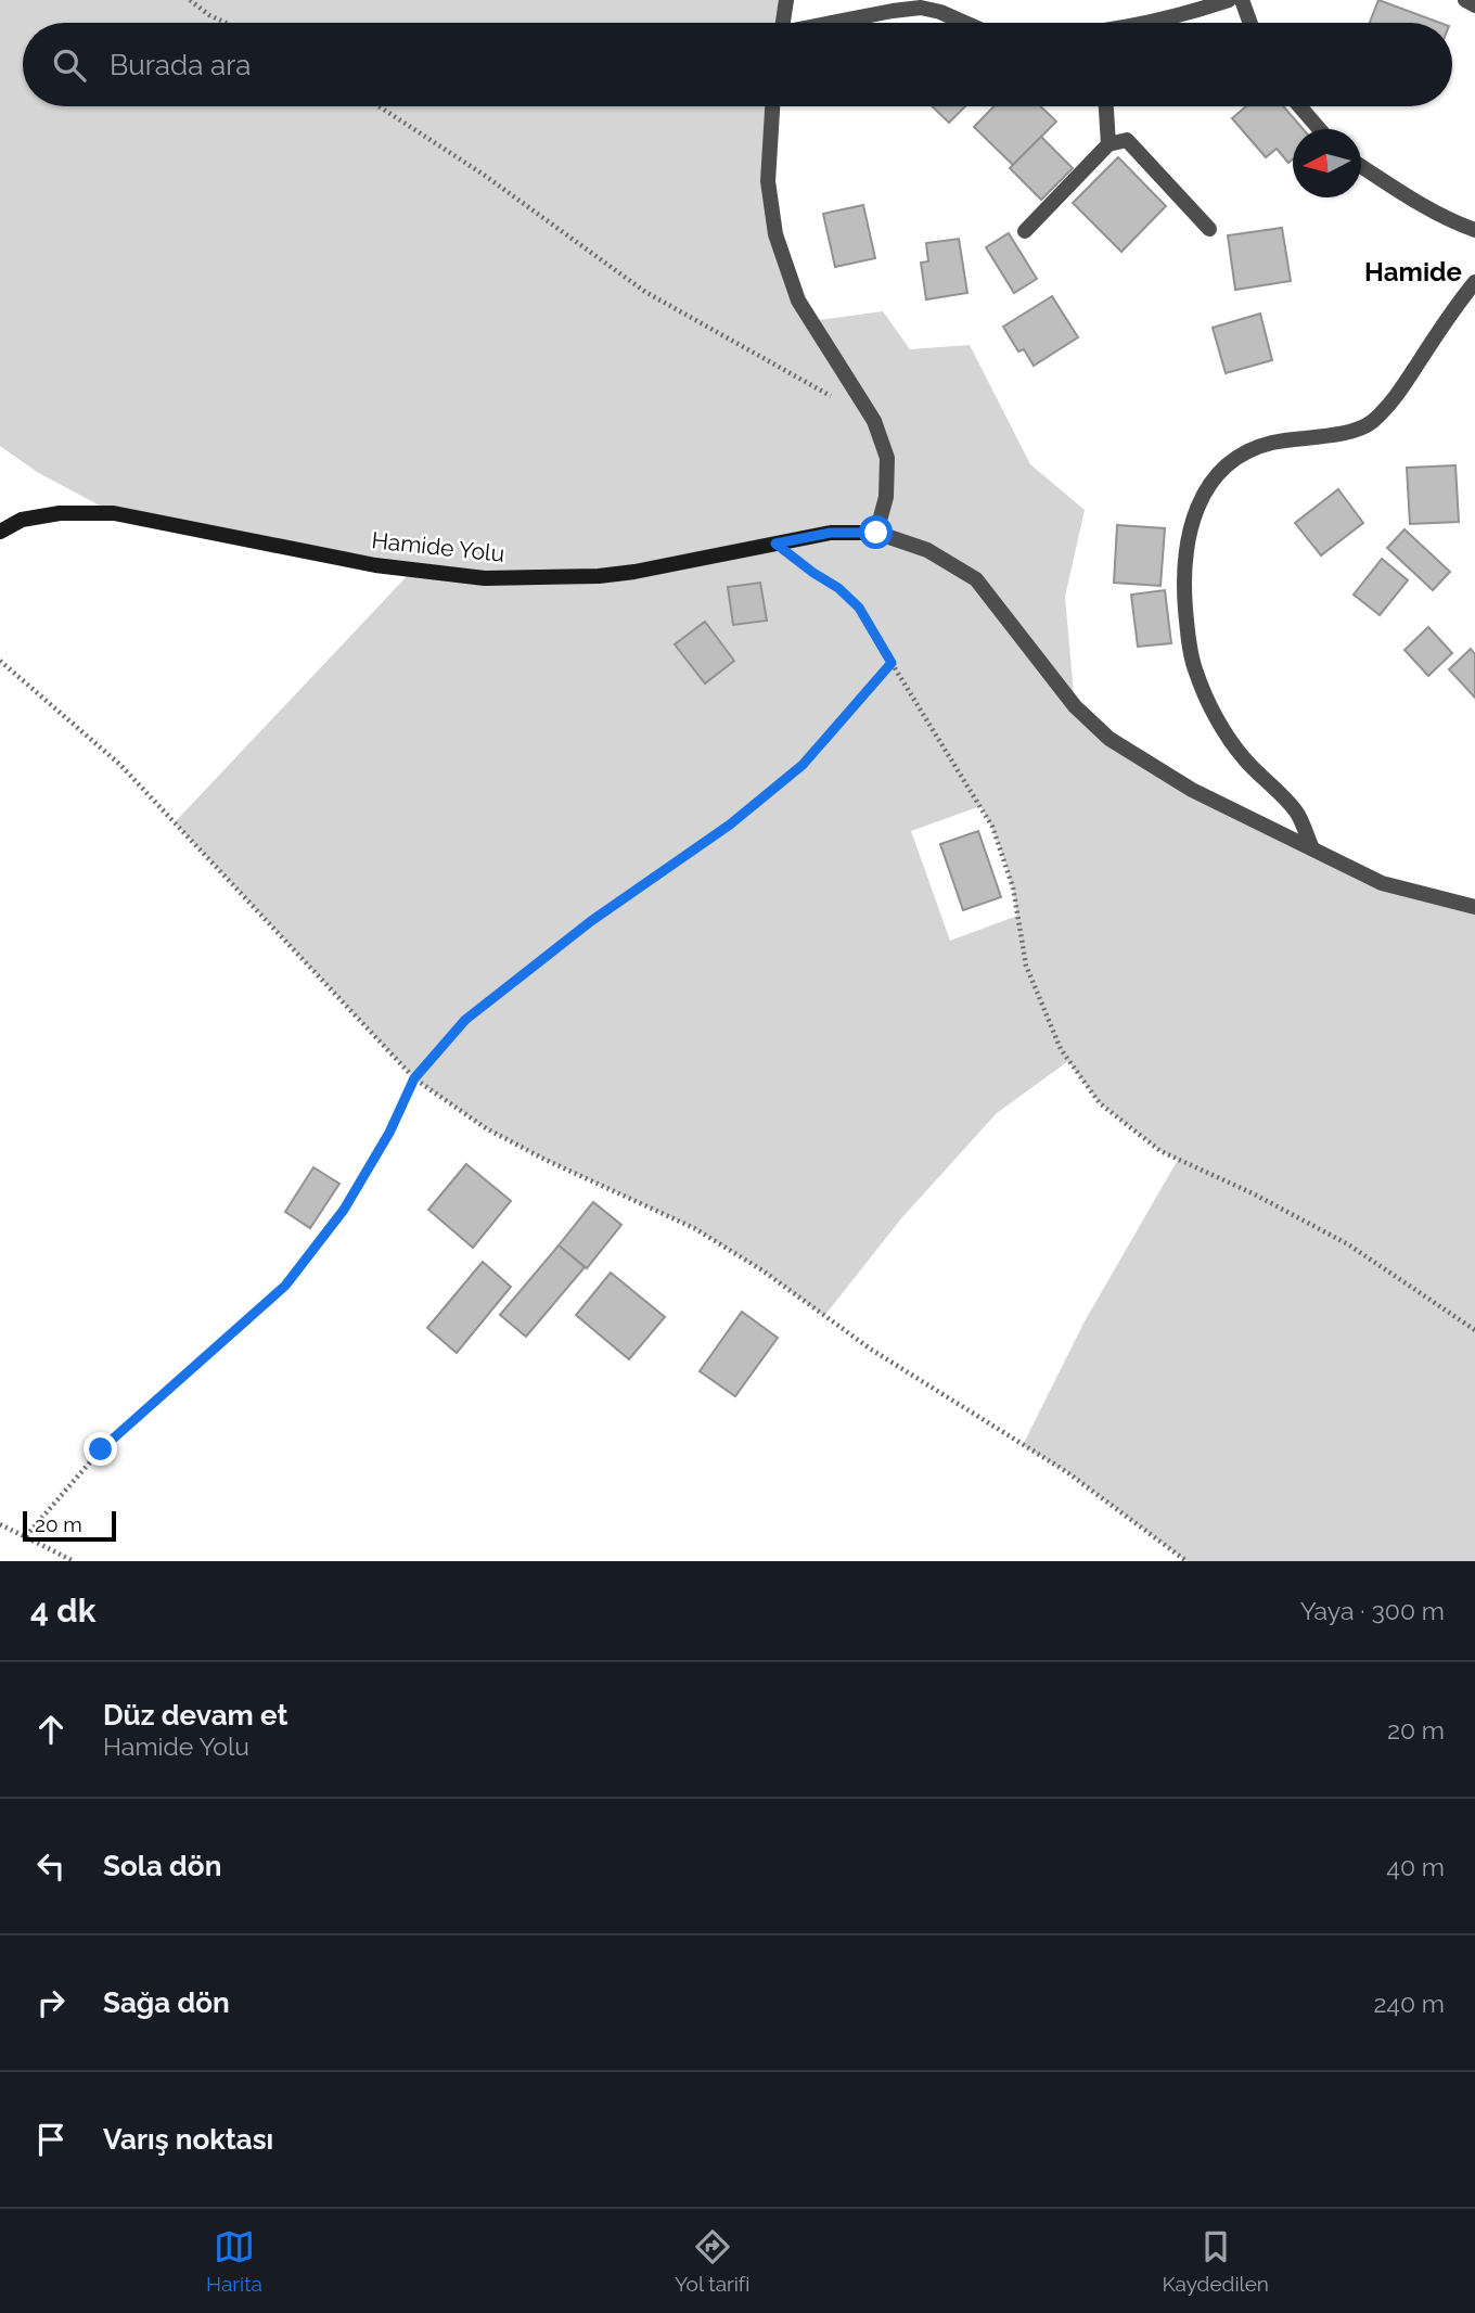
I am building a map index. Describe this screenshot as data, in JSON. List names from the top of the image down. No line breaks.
{"streets":{"street":["Hamide Yolu"]},"districts":["Hamide"],"scale_bar":"20 m","north":"left","page":{"search":"Burada ara","scale":"20 m","heading":["4 dk","Yaya · 300 m"],"list":[["Düz devam et","Hamide Yolu","20 m"],["Sola dön","40 m"],["Sağa dön","240 m"],"Varış noktası"],"nav":["Harita","Yol tarifi","Kaydedilen"]}}
